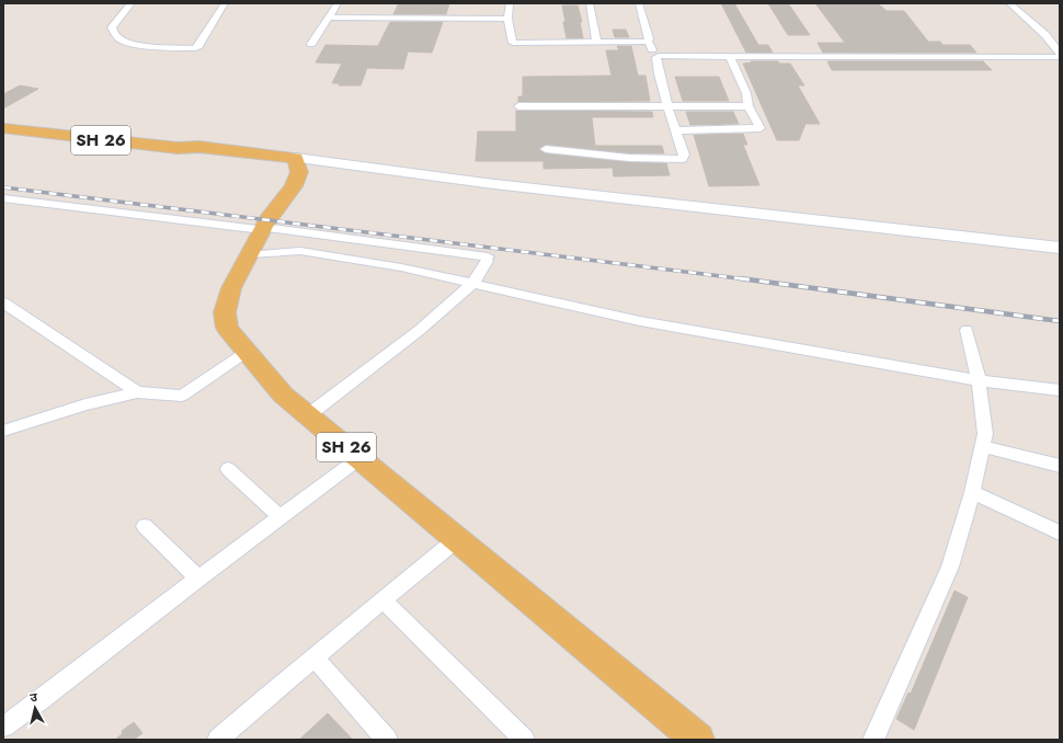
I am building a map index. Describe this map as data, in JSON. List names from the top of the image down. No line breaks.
{"streets":{"main road":["SH 26"]},"north":"top"}
